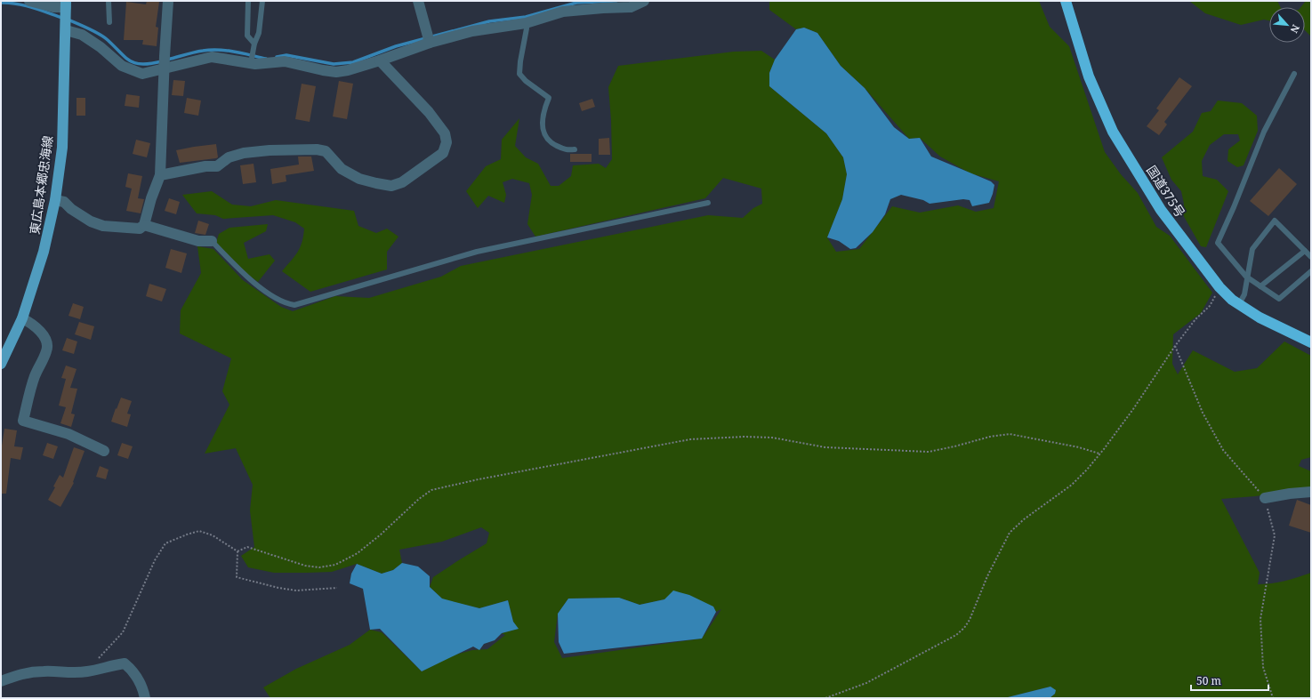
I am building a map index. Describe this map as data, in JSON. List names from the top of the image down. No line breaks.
{"streets":{"highway":["国道375号"],"main road":["東広島本郷忠海線"]},"scale_bar":"50 m","north":"bottom right"}
